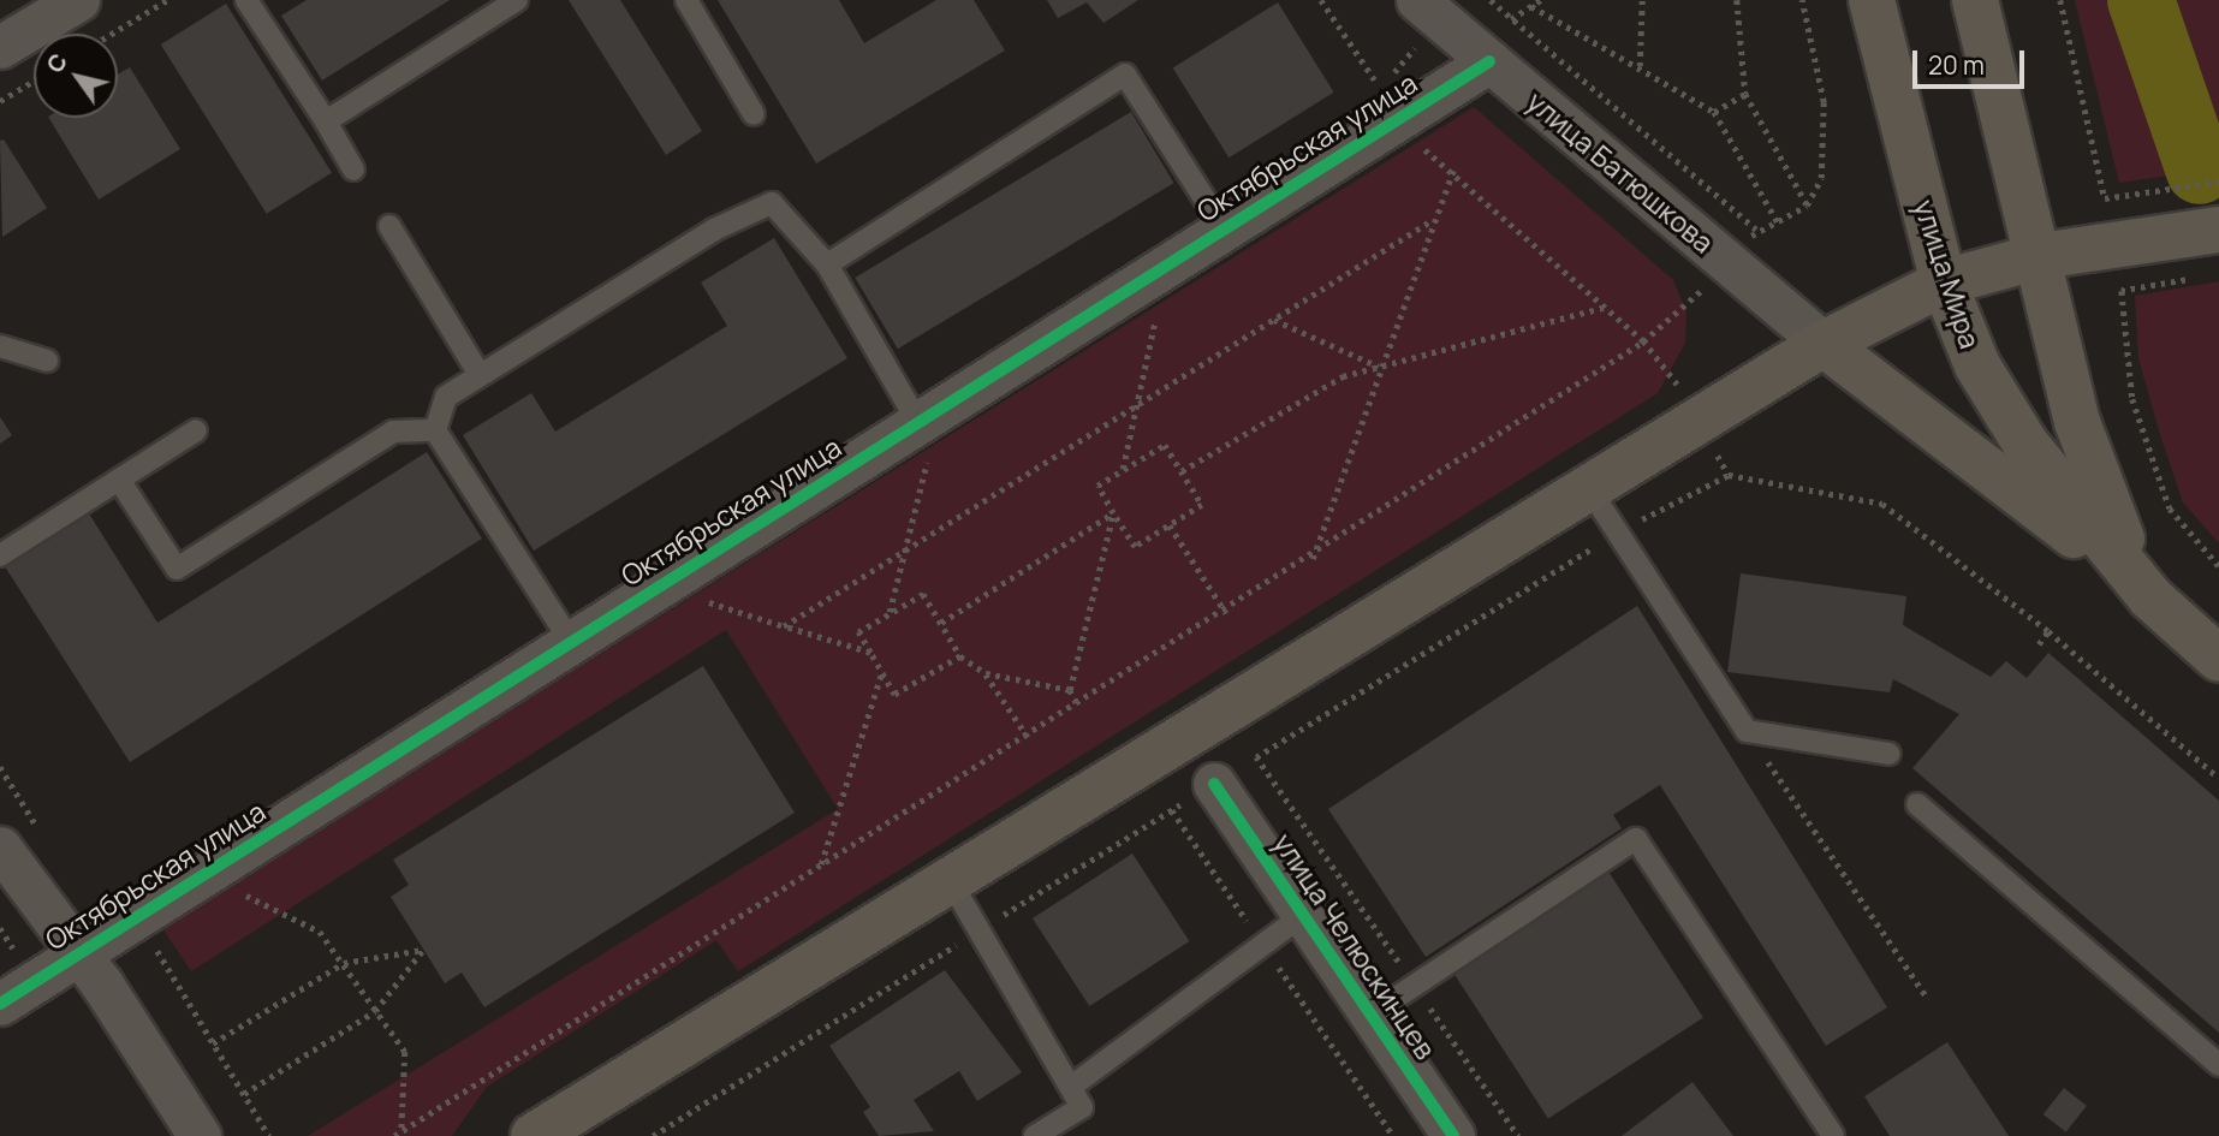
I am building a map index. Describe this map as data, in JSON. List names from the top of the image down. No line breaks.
{"streets":{"main road":["улица Мира"],"street":["Октябрьская улица","улица Батюшкова","улица Челюскинцев"]},"crossings":[["Октябрьская улица","улица Батюшкова"]],"scale_bar":"20 m","north":"top left"}
